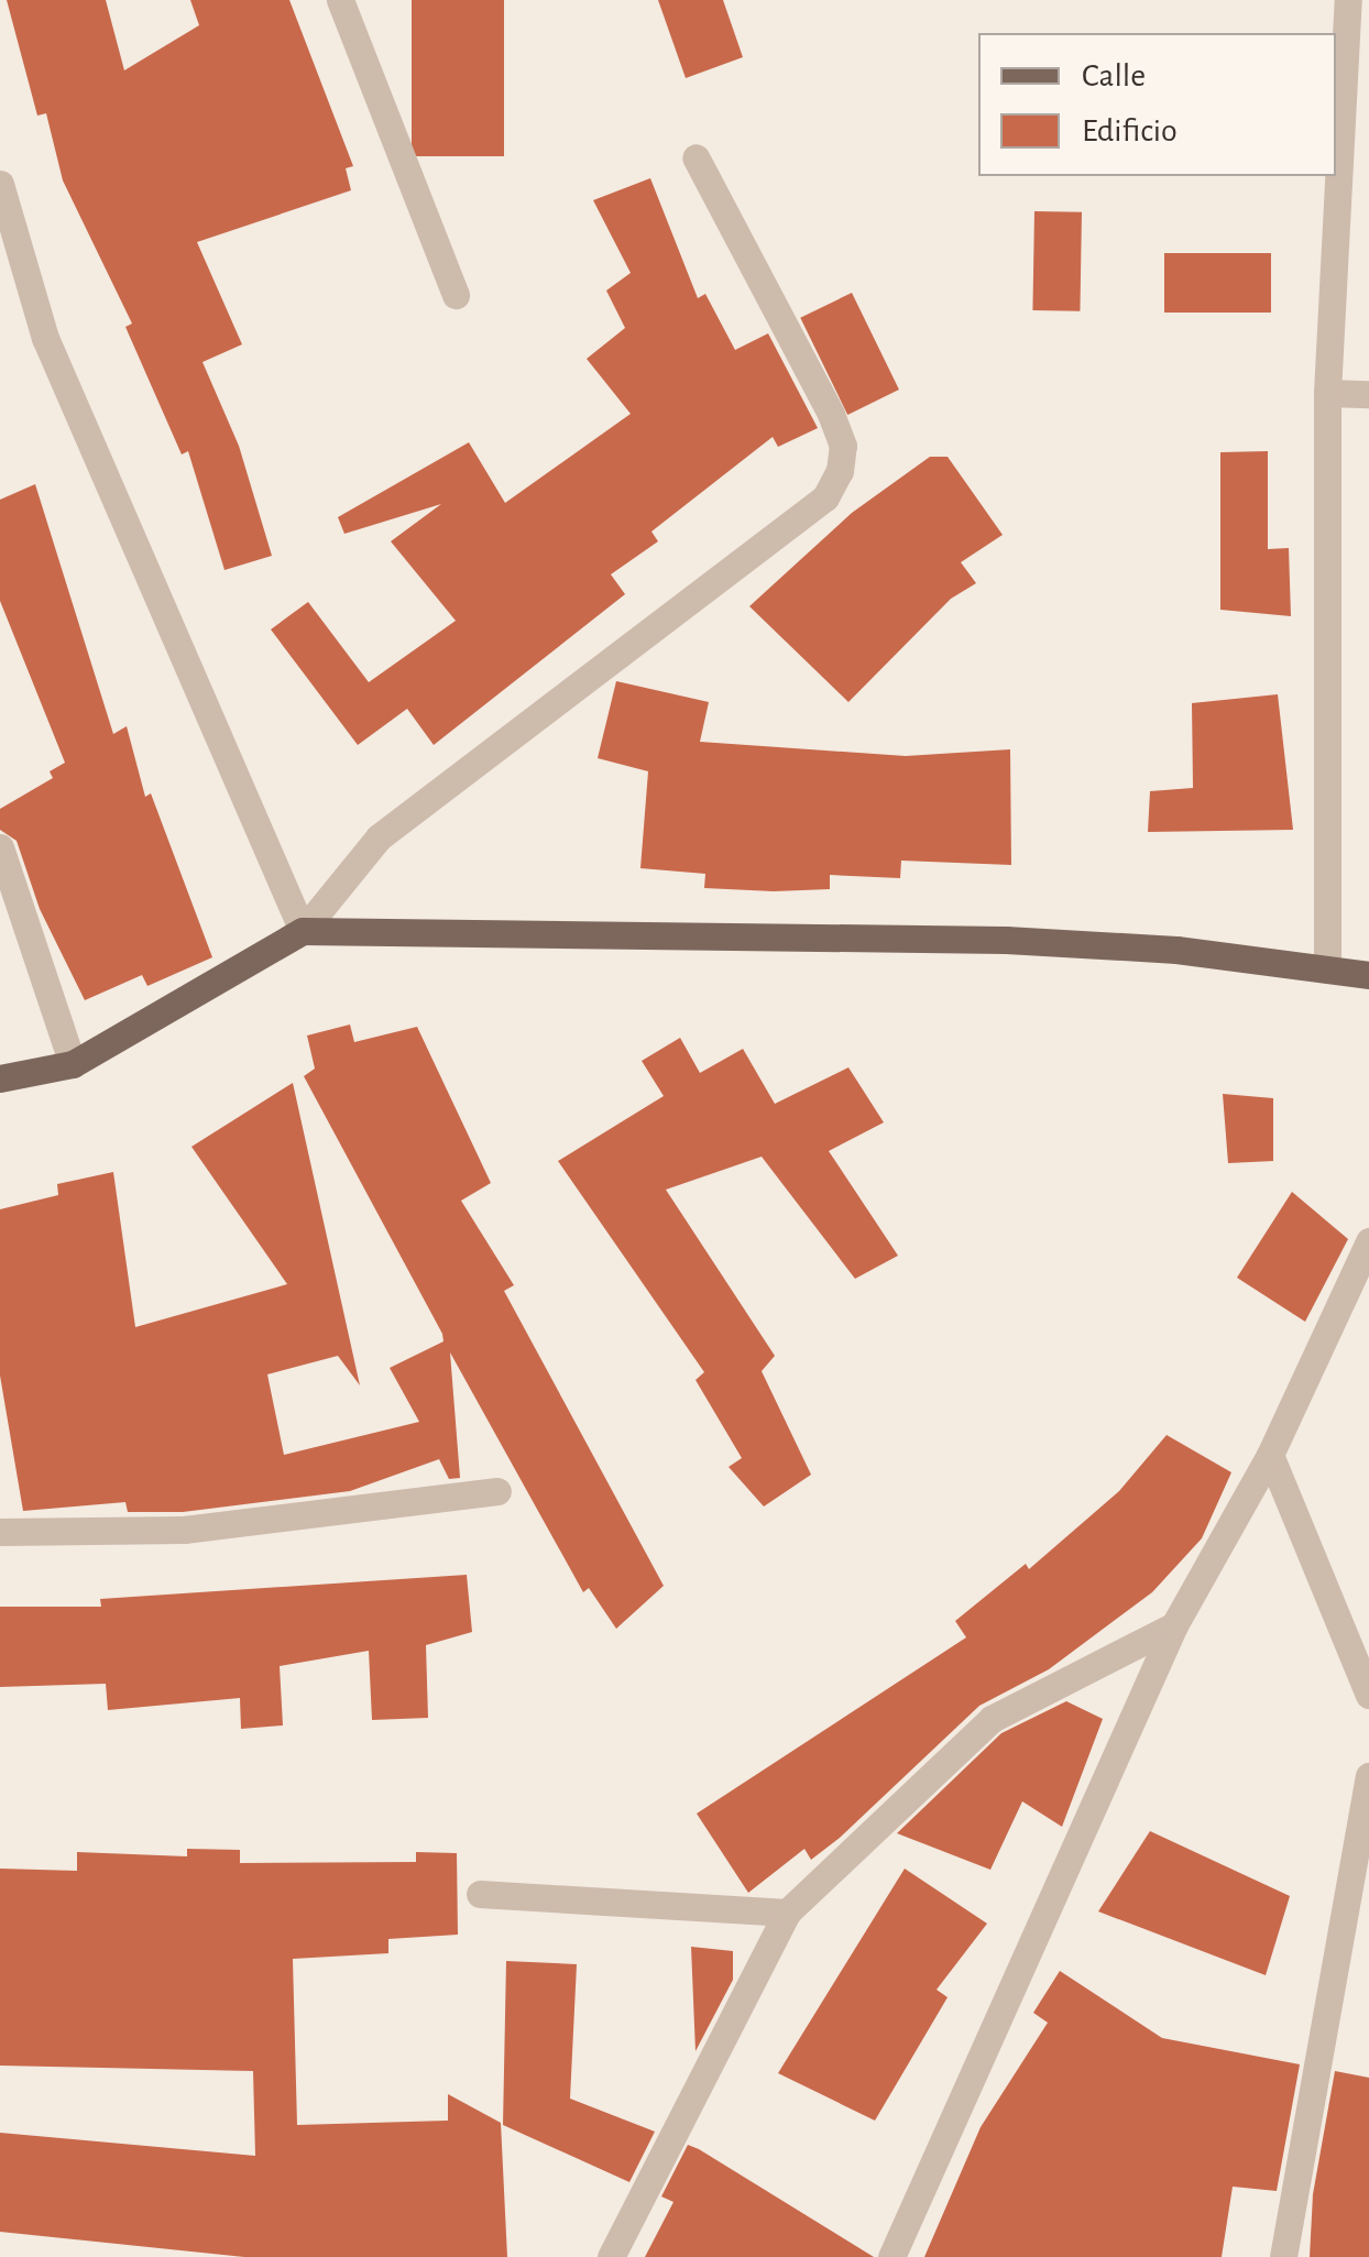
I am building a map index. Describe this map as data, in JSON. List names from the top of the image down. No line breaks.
{"legend":["Calle","Edificio"]}
